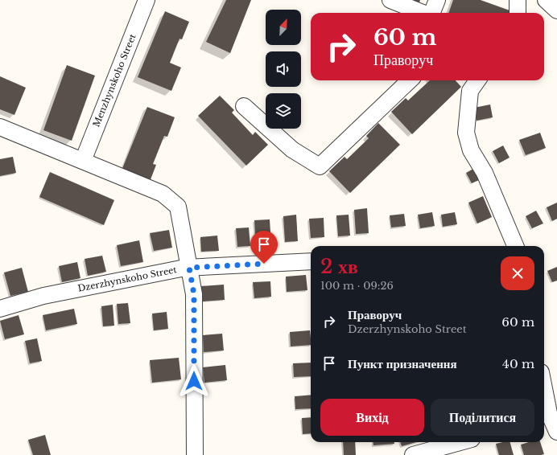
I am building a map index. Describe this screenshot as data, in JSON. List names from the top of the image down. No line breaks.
{"streets":{"street":["Menzhynskoho Street","Dzerzhynskoho Street"]},"north":"top right","page":{"turn":["60 m","Праворуч"],"heading":["2 хв","100 m · 09:26"],"list":[{"name":"Праворуч","note":"Dzerzhynskoho Street","value":"60 m"},{"name":"Пункт призначення","value":"40 m"}],"buttons":["Вихід","Поділитися"]}}
